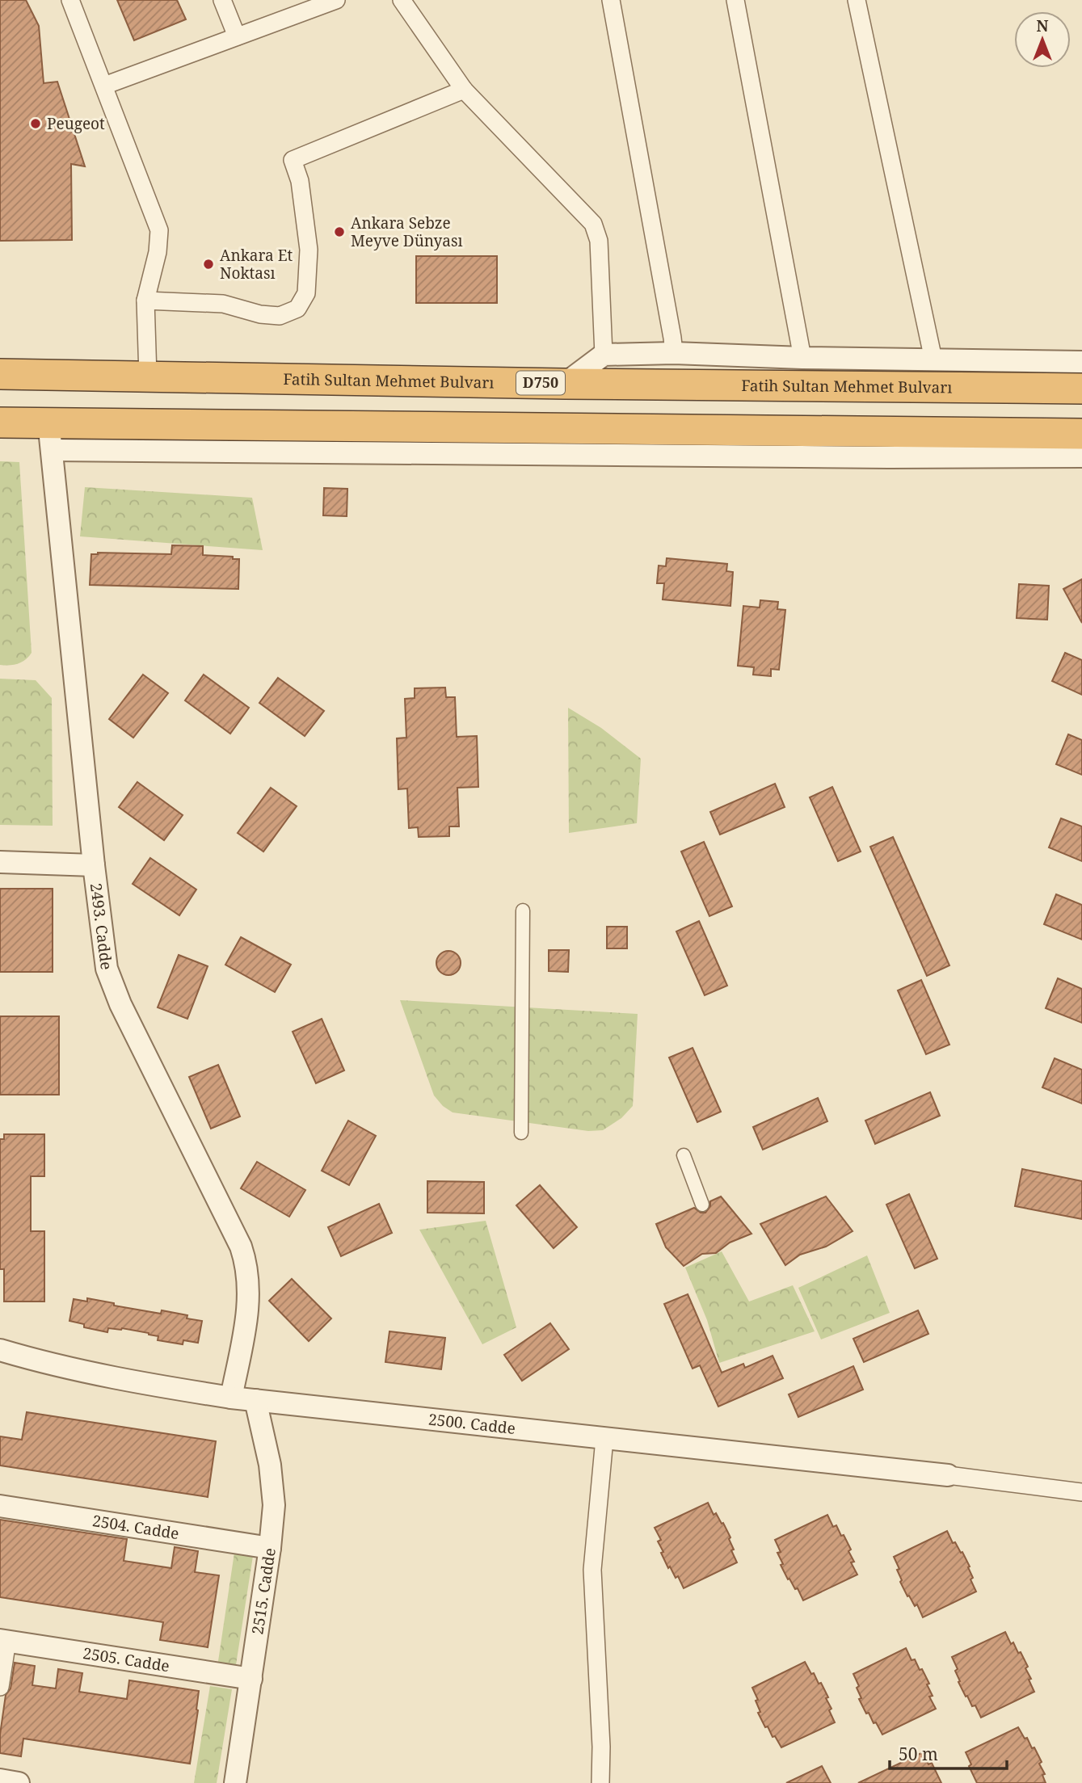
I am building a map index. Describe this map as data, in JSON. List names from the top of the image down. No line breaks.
{"streets":{"highway":["Fatih Sultan Mehmet Bulvarı","D750"],"street":["2493. Cadde","2500. Cadde","2504. Cadde","2515. Cadde","2505. Cadde"]},"crossings":[["2493. Cadde","2500. Cadde"],["2500. Cadde","2515. Cadde"],["2504. Cadde","2515. Cadde"],["2515. Cadde","2505. Cadde"]],"places":["Peugeot","Ankara Sebze Meyve Dünyası","Ankara Et Noktası"],"scale_bar":"50 m","north":"top"}
